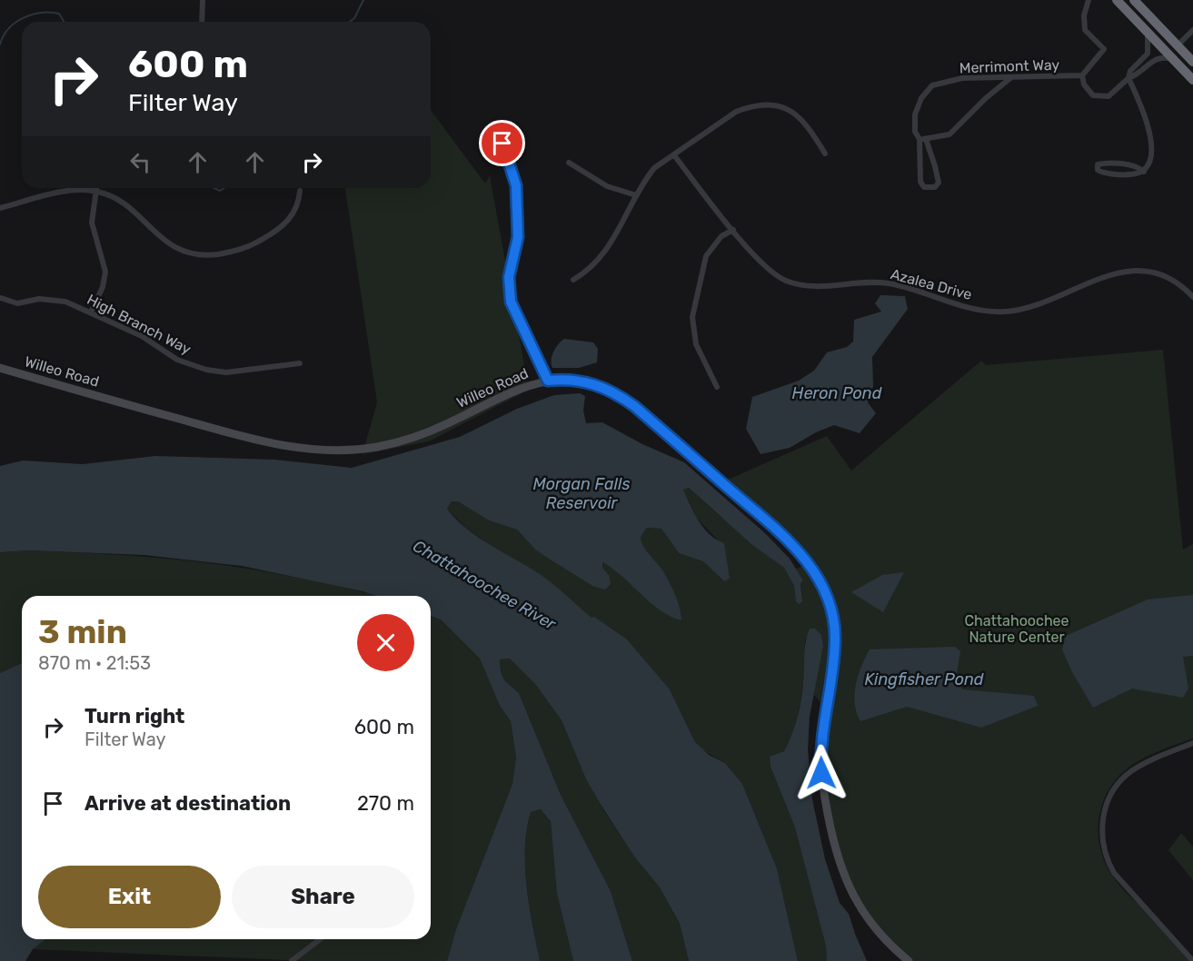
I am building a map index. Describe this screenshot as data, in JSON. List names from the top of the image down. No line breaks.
{"streets":{"street":["Merrimont Way","Azalea Drive","High Branch Way","Willeo Road"]},"water":["Heron Pond","Morgan Falls Reservoir","Chattahoochee River","Kingfisher Pond"],"parks":["Chattahoochee Nature Center"],"page":{"turn":["600 m","Filter Way"],"heading":["3 min","870 m · 21:53"],"list":[{"name":"Turn right","note":"Filter Way","value":"600 m"},{"name":"Arrive at destination","value":"270 m"}],"buttons":["Exit","Share"]}}
